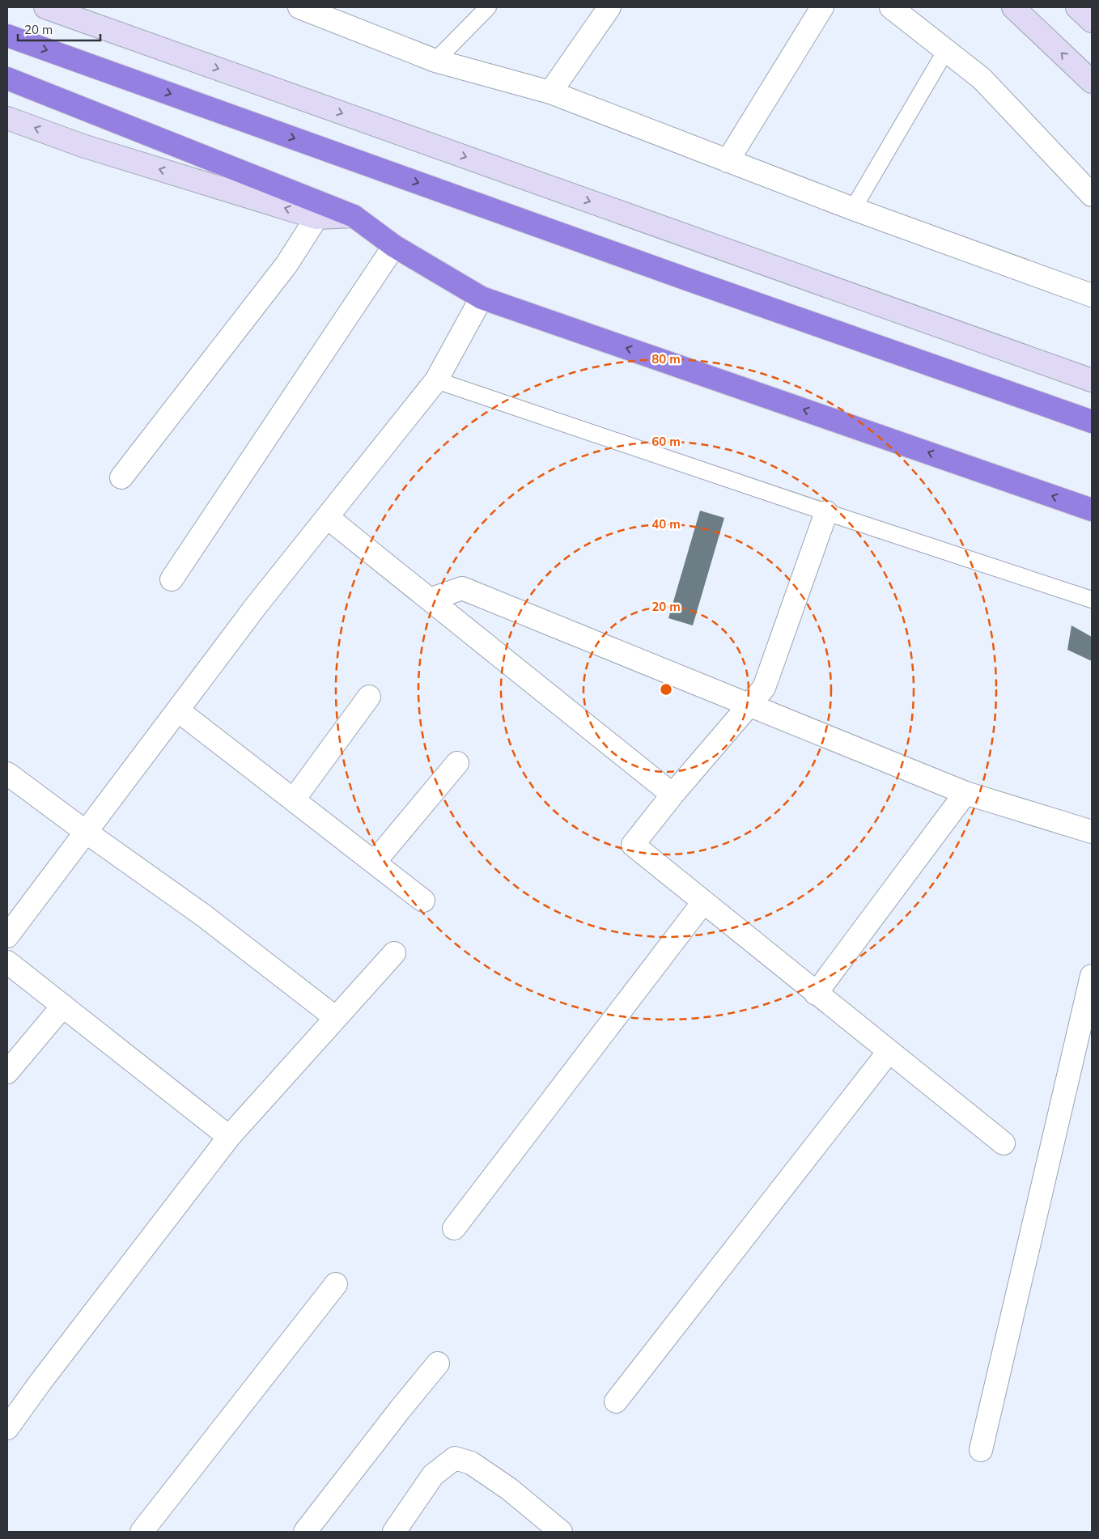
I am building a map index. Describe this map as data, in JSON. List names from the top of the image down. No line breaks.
{"scale_bar":"20 m","rings":["80 m","60 m","40 m","20 m"]}
